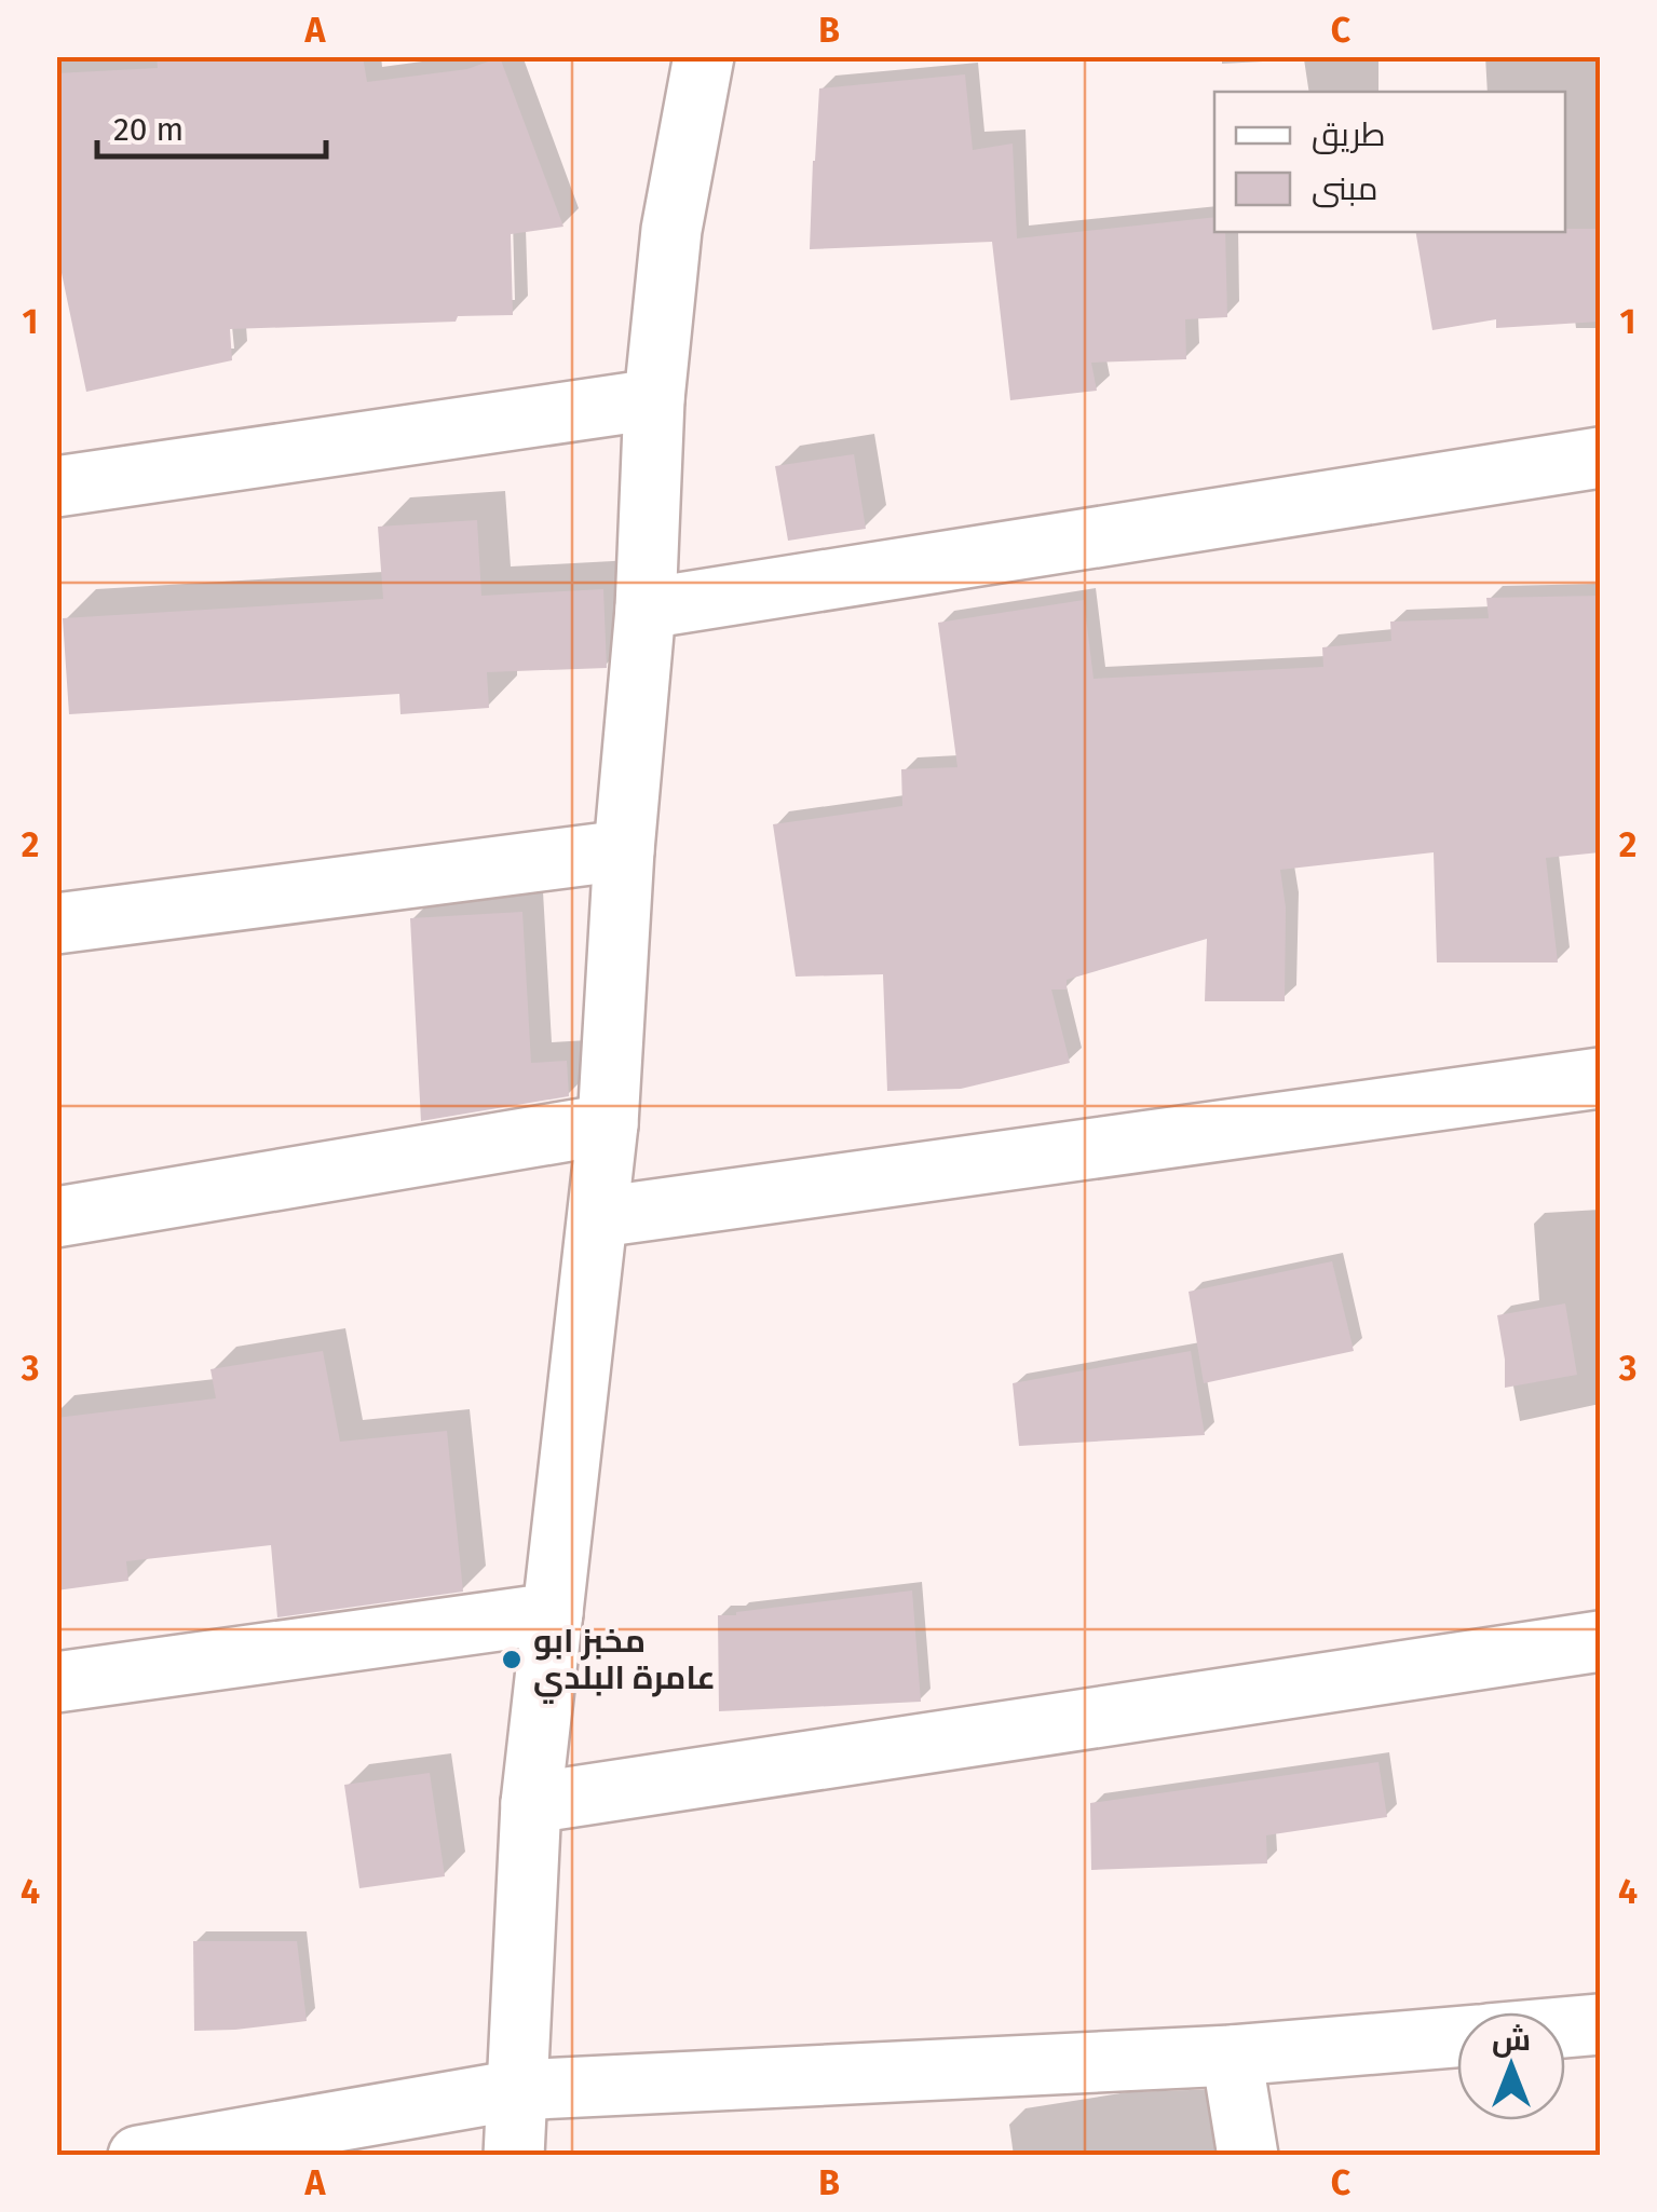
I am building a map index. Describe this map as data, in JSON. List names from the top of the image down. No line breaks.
{"places":["مخبز ابو عامرة البلدي"],"legend":["طريق","مبنى"],"scale_bar":"20 m","north":"top","grid":{"columns":["A","B","C"],"rows":["1","2","3","4"]}}
